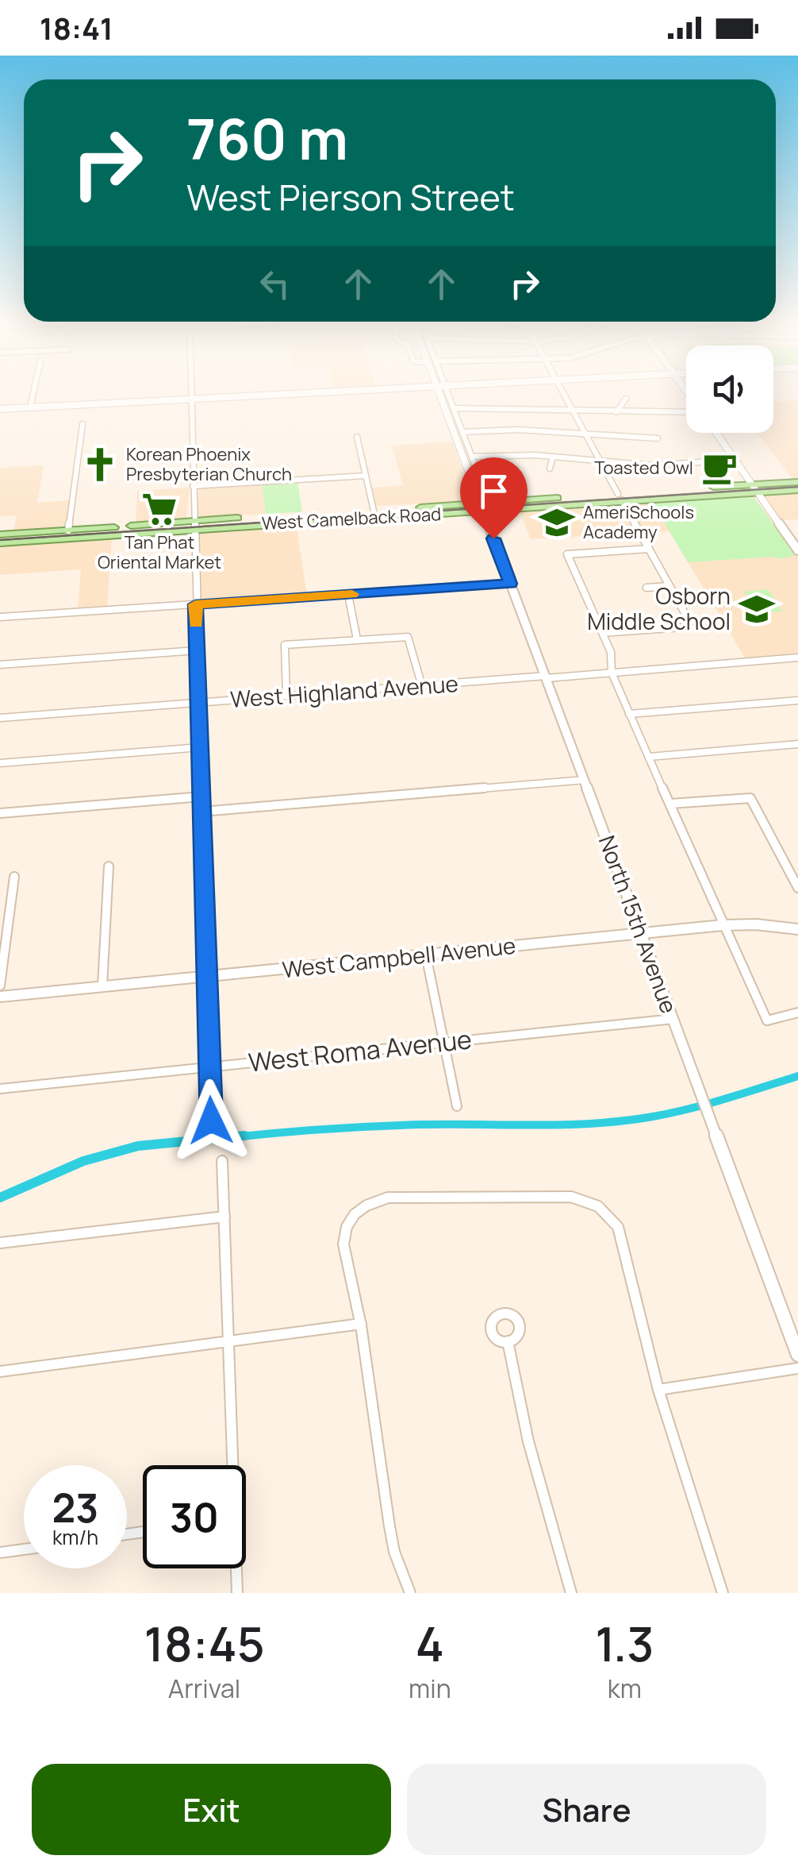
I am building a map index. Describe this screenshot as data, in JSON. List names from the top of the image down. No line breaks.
{"streets":{"main road":["West Camelback Road"],"street":["West Highland Avenue","North 15th Avenue","West Campbell Avenue","West Roma Avenue"]},"crossings":[["West Camelback Road","North 15th Avenue"],["West Highland Avenue","North 15th Avenue"],["North 15th Avenue","West Campbell Avenue"],["North 15th Avenue","West Roma Avenue"]],"places":{"church":["Korean Phoenix Presbyterian Church"],"cafe":["Toasted Owl"],"supermarket":["Tan Phat Oriental Market"],"school or university":["AmeriSchools Academy","Osborn Middle School"]},"page":{"status":"18:41","turn":["760 m","West Pierson Street"],"speed":"23 km/h","limit":"30","eta":["18:45","Arrival","4","min","1.3","km"],"buttons":["Exit","Share"]}}
